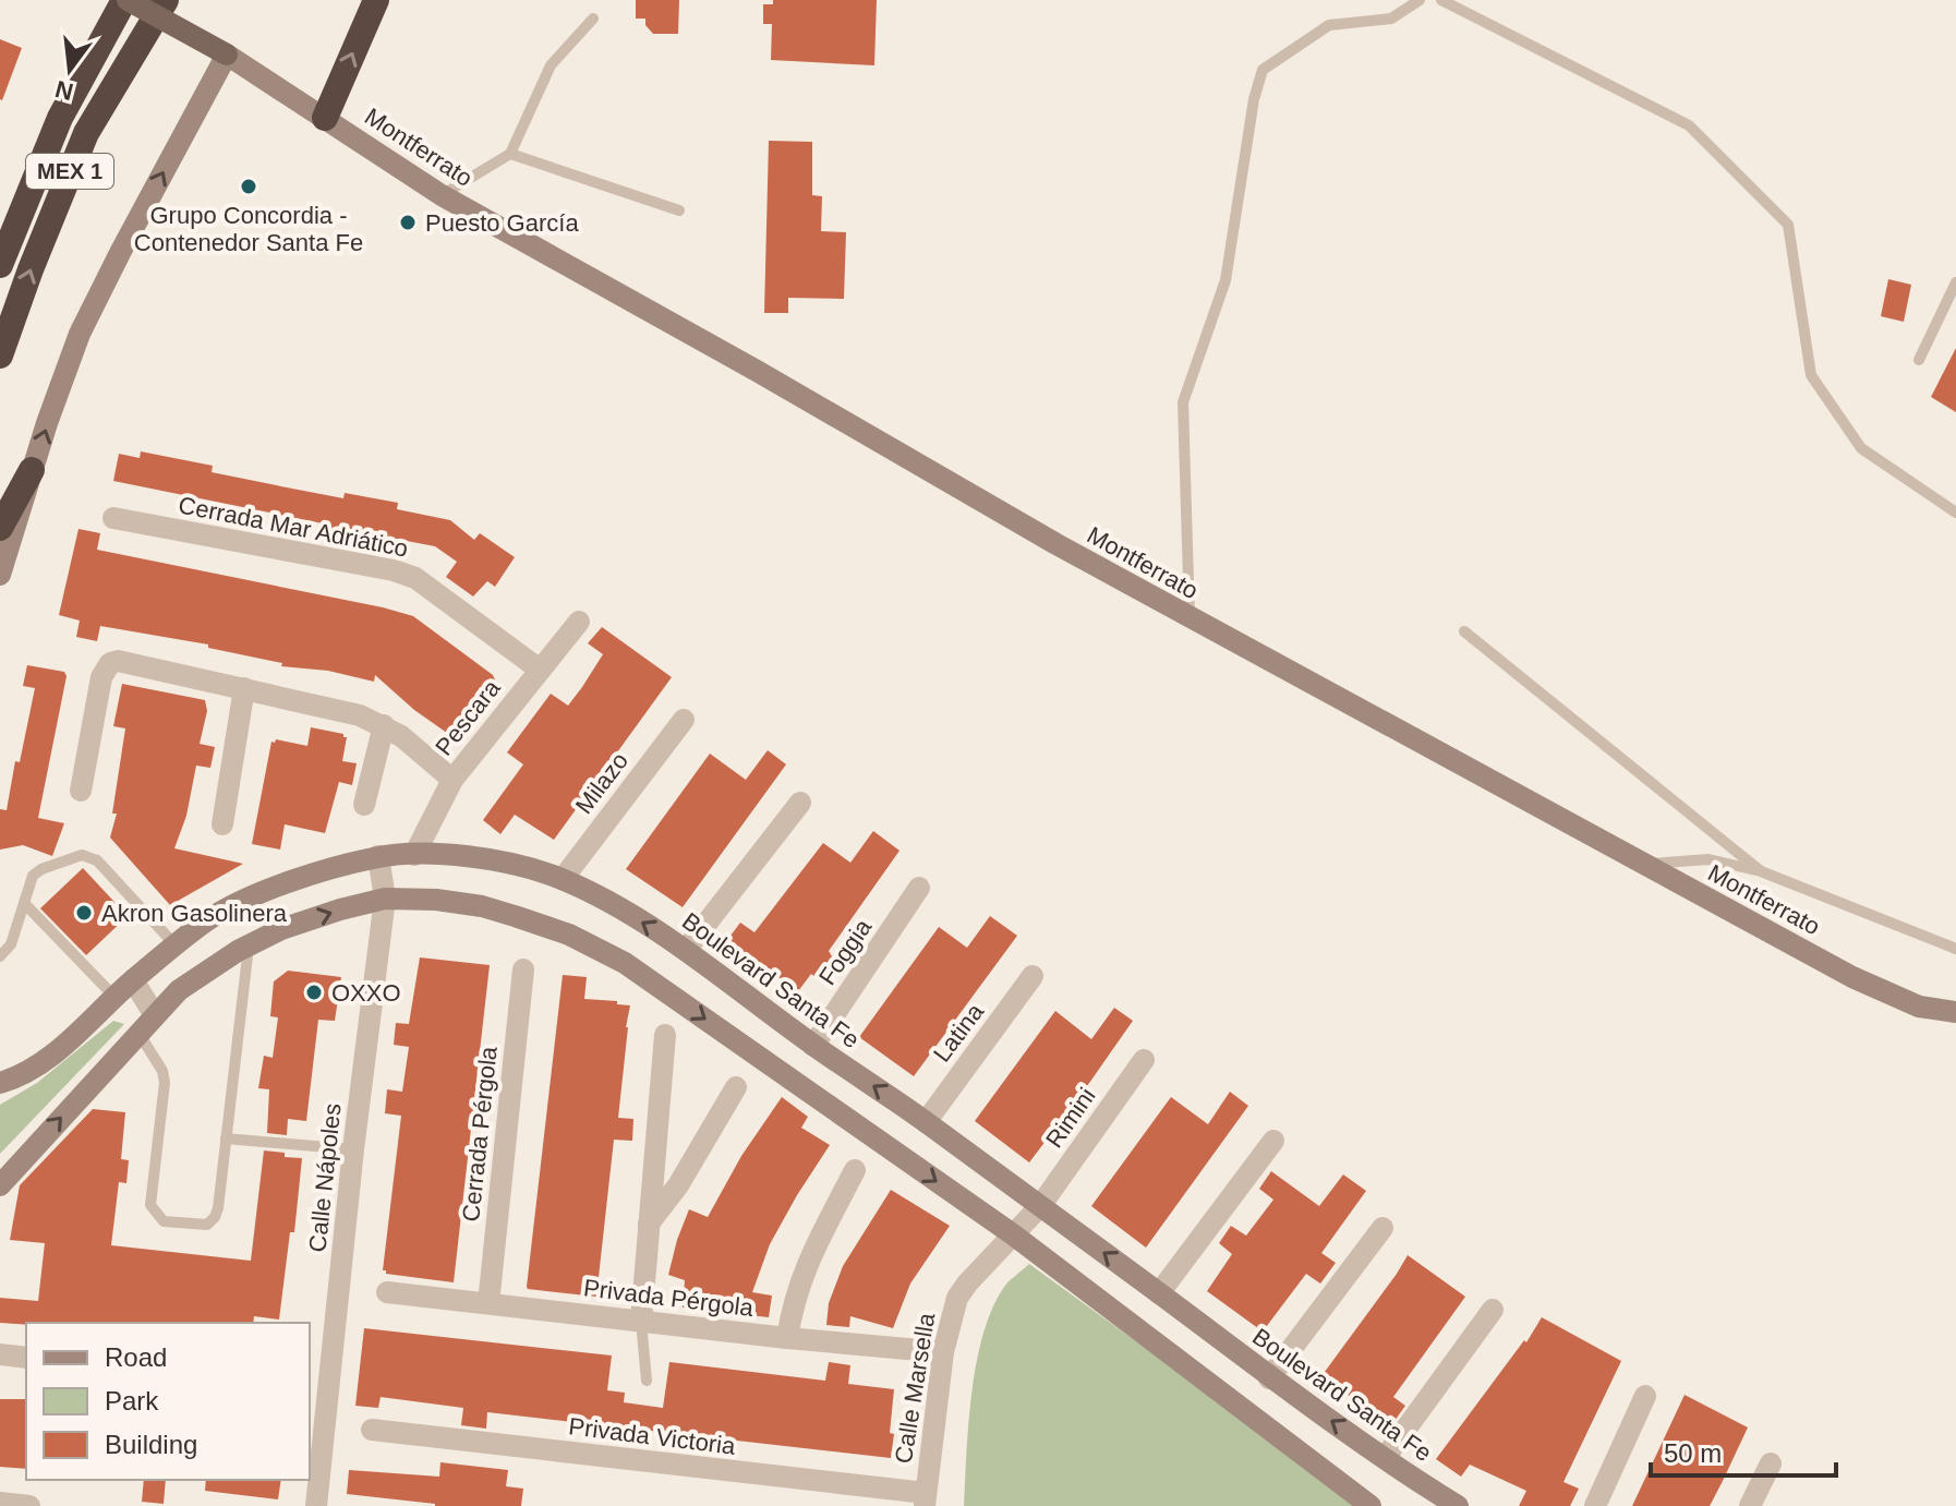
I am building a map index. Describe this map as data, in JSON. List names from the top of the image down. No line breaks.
{"streets":{"highway":["MEX 1"],"main road":["Montferrato","Boulevard Santa Fe"],"street":["Cerrada Mar Adriático","Pescara","Milazo","Foggia","Latina","Rimini","Cerrada Pérgola","Calle Nápoles","Privada Pérgola","Calle Marsella","Privada Victoria"]},"crossings":[["Cerrada Mar Adriático","Pescara"],["Pescara","Boulevard Santa Fe"],["Milazo","Boulevard Santa Fe"],["Foggia","Boulevard Santa Fe"],["Boulevard Santa Fe","Latina"],["Boulevard Santa Fe","Rimini"],["Boulevard Santa Fe","Calle Nápoles"],["Boulevard Santa Fe","Calle Marsella"],["Rimini","Calle Marsella"],["Cerrada Pérgola","Privada Pérgola"],["Privada Pérgola","Calle Marsella"],["Calle Marsella","Privada Victoria"]],"places":["Grupo Concordia - Contenedor Santa Fe","Puesto García","Akron Gasolinera","OXXO"],"legend":["Road","Park","Building"],"scale_bar":"50 m","north":"bottom"}
